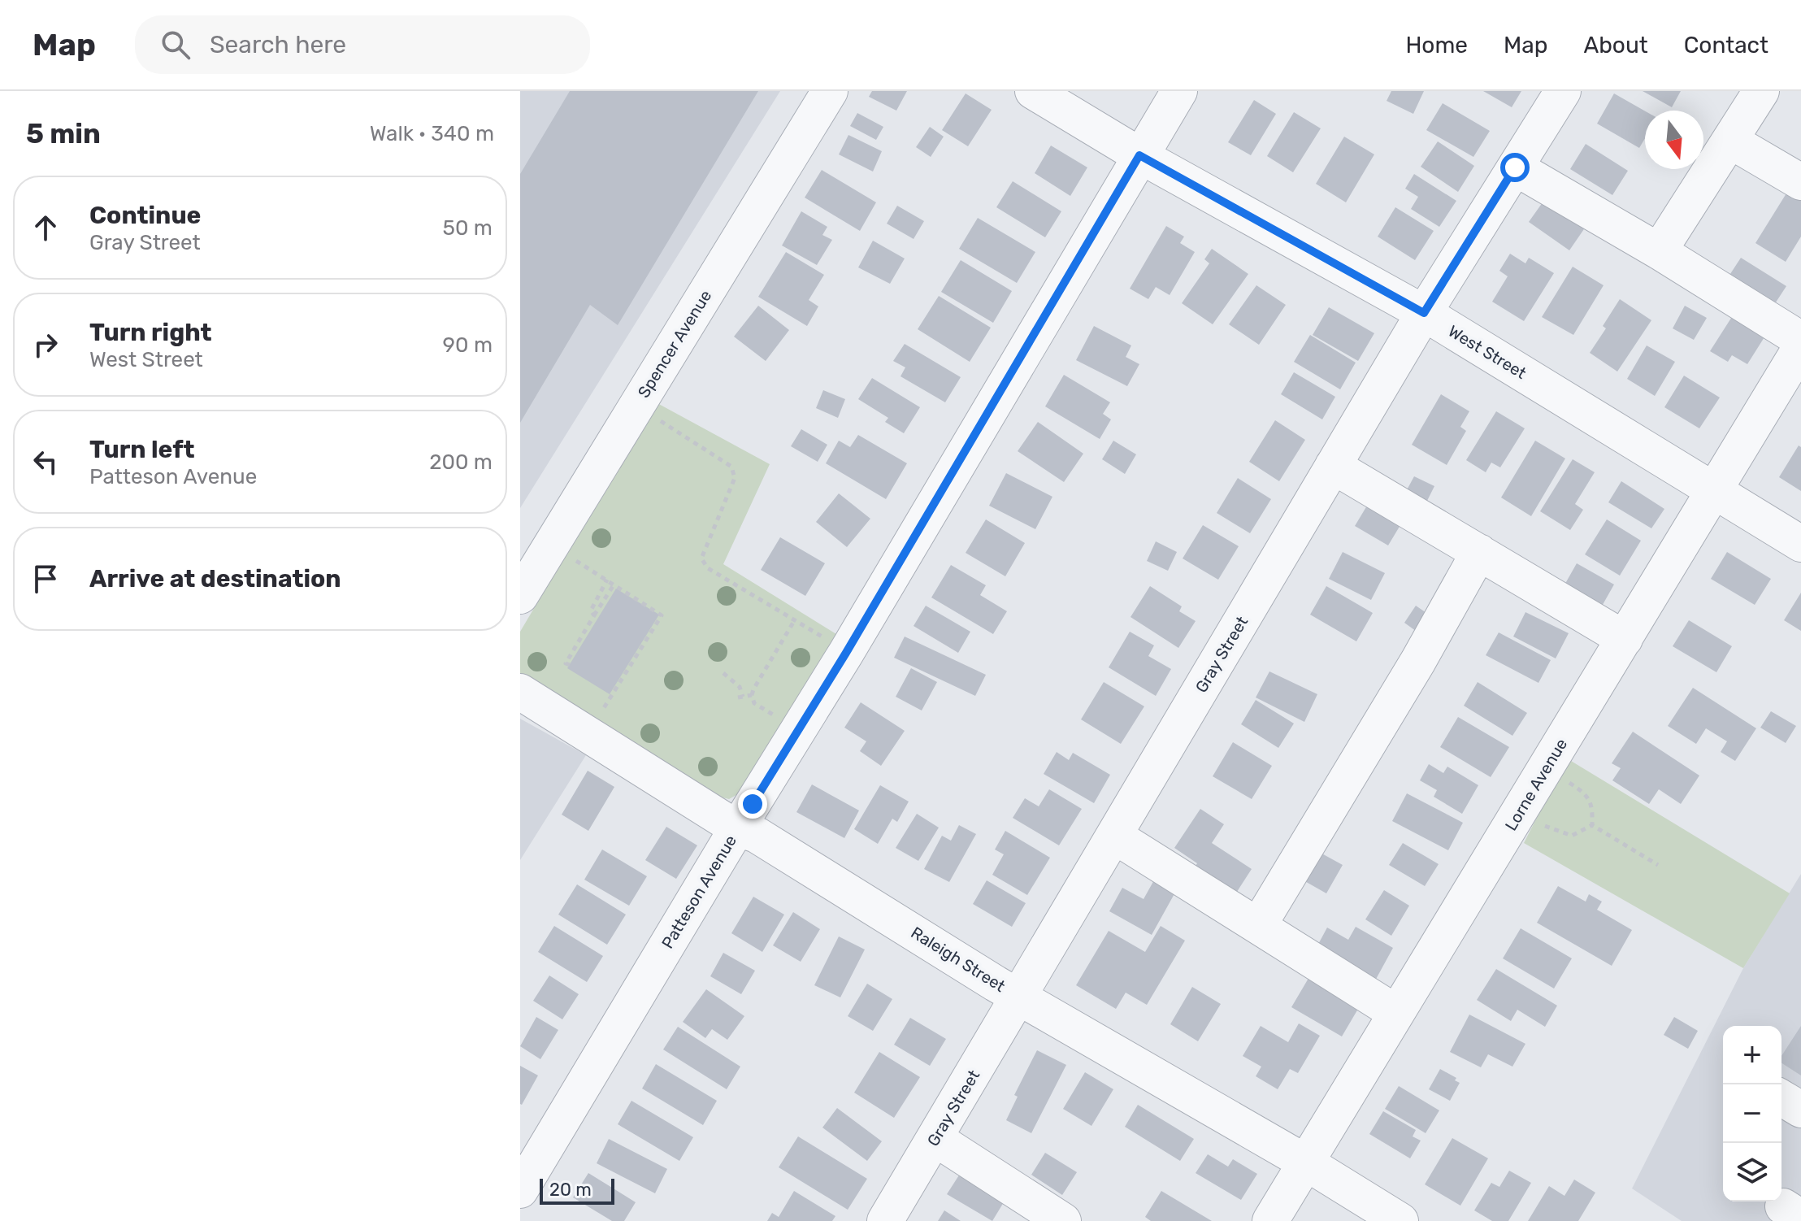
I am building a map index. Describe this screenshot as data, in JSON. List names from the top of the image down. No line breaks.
{"streets":{"street":["Spencer Avenue","West Street","Gray Street","Lorne Avenue","Patteson Avenue","Raleigh Street"]},"crossings":[["West Street","Gray Street"],["West Street","Lorne Avenue"],["West Street","Patteson Avenue"],["Gray Street","Raleigh Street"],["Lorne Avenue","Raleigh Street"],["Patteson Avenue","Raleigh Street"]],"scale_bar":"20 m","north":"bottom","page":{"header":"Map","search":"Search here","nav":["Home","Map","About","Contact"],"heading":["5 min","Walk · 340 m"],"list":[["Continue","Gray Street","50 m"],["Turn right","West Street","90 m"],["Turn left","Patteson Avenue","200 m"],"Arrive at destination"],"map_buttons":["+","−"],"scale":"20 m"}}
